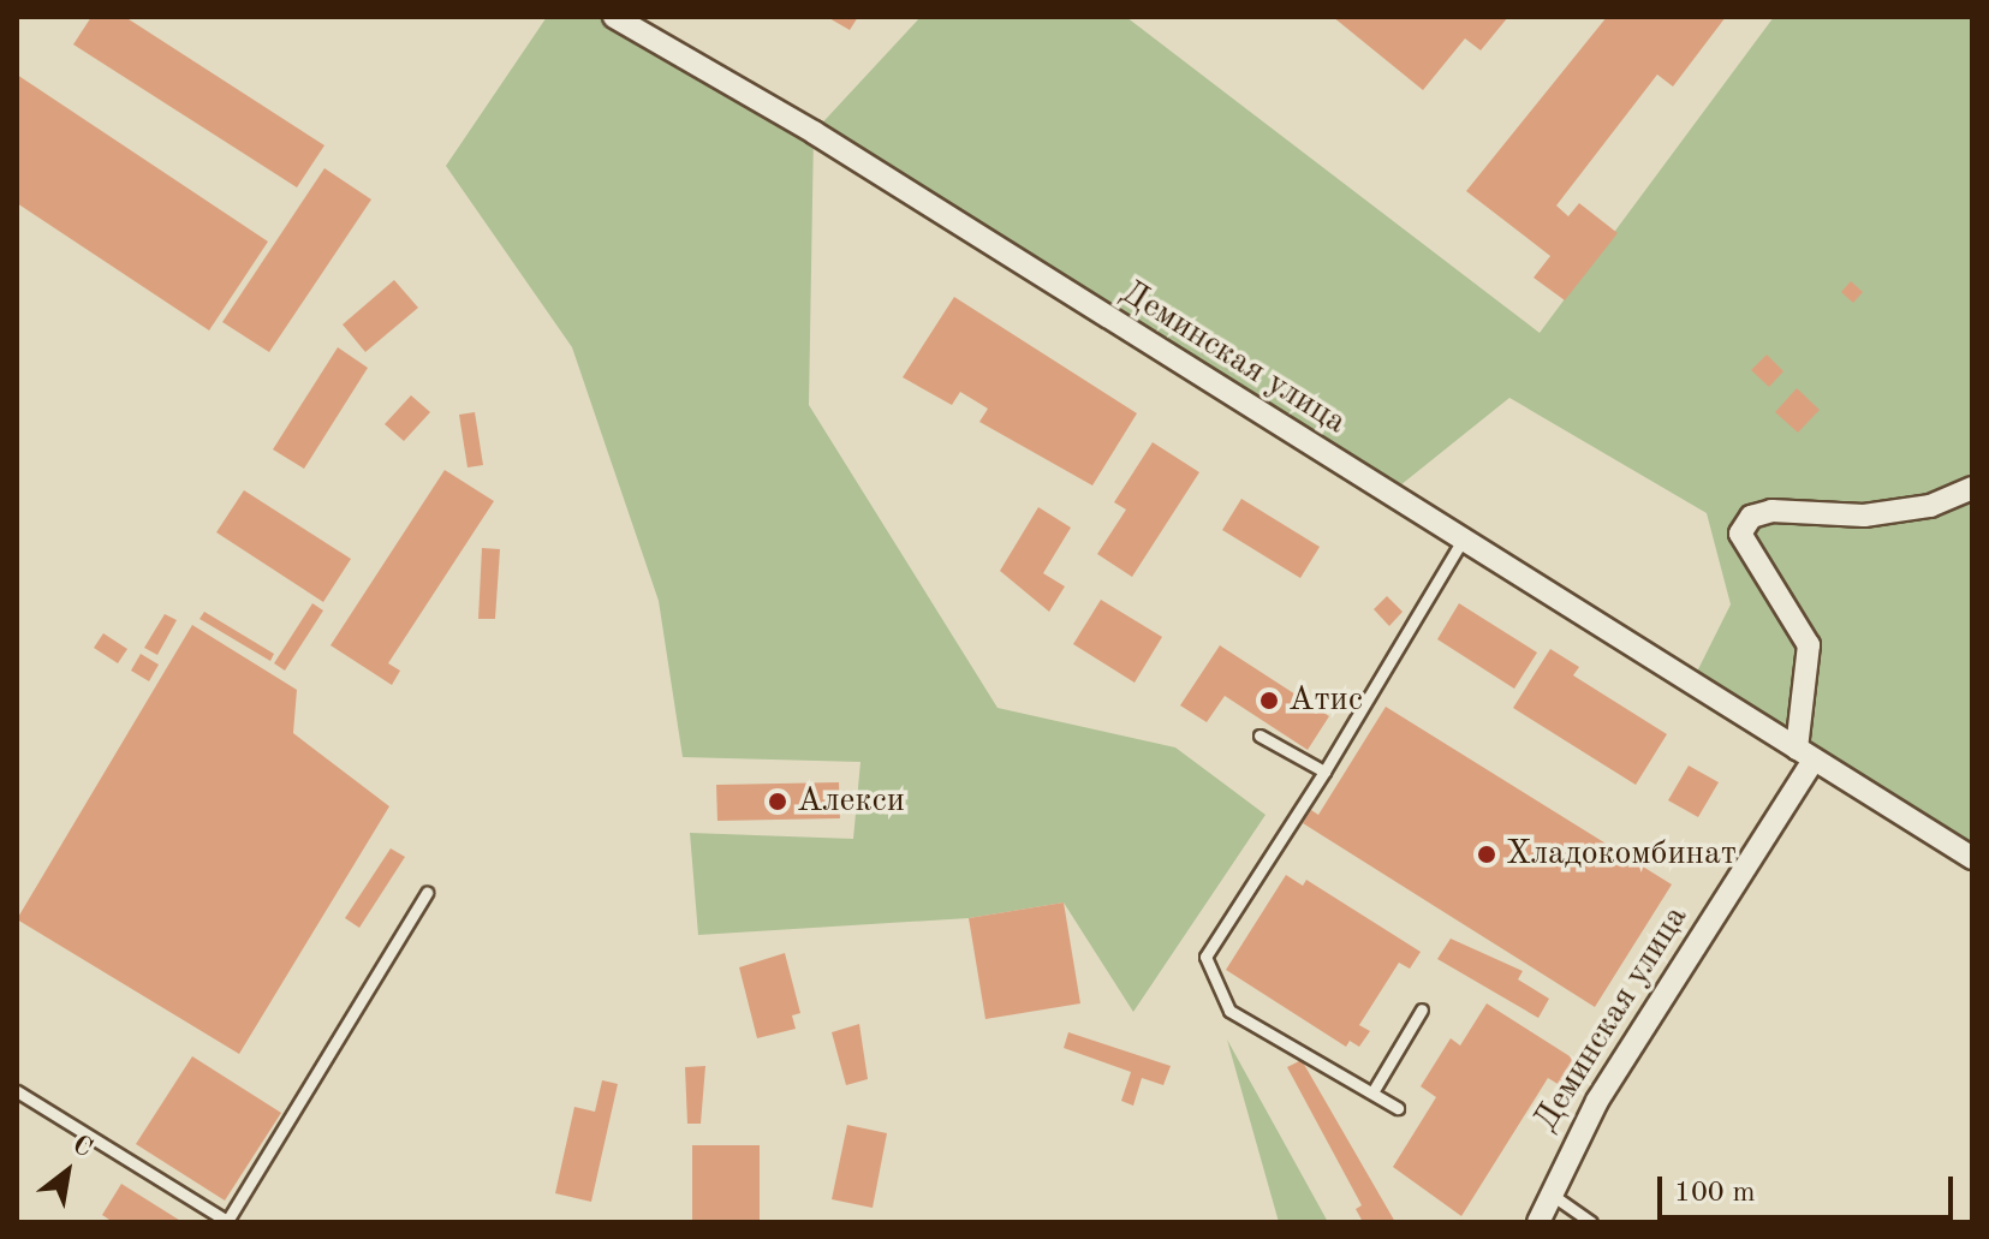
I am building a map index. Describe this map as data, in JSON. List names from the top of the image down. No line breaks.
{"streets":{"street":["Деминская улица"]},"places":["Атис","Алекси","Хладокомбинат"],"scale_bar":"100 m","north":"top right"}
